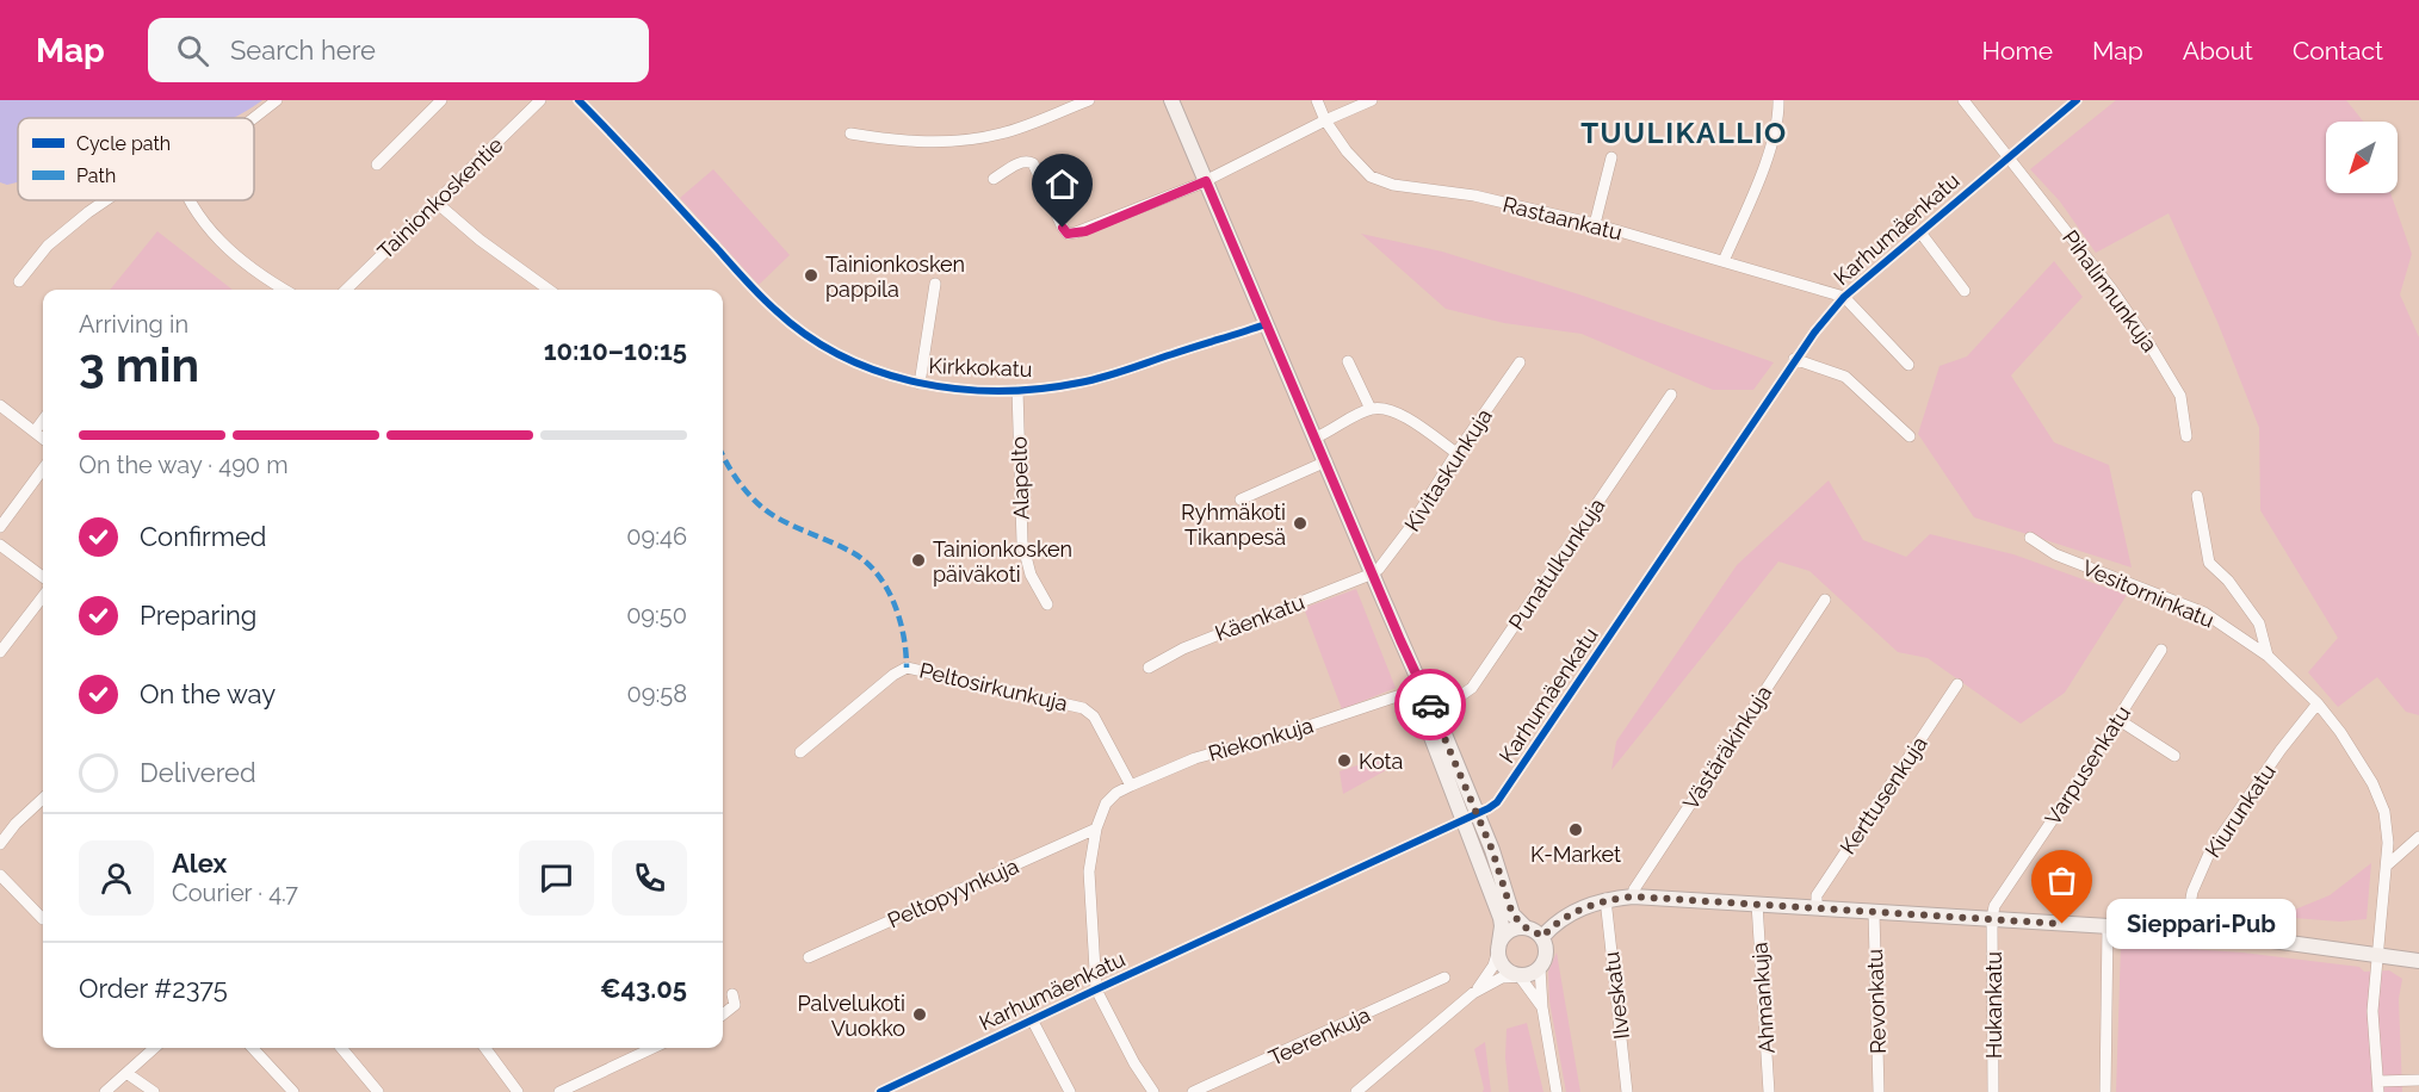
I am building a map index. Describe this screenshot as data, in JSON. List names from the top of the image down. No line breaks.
{"streets":{"street":["Tainionkoskentie","Rastaankatu","Karhumäenkatu","Pihalinnunkuja","Kirkkokatu","Kivitaskunkuja","Alapelto","Punatulkunkuja","Vesitorninkatu","Käenkatu","Peltosirkunkuja","Riekonkuja","Västäräkinkuja","Varpusenkatu","Kerttusenkuja","Kiurunkatu","Peltopyynkuja","Ilveskatu","Ahmankuja","Revonkatu","Hukankatu","Teerenkuja"]},"crossings":[["Rastaankatu","Karhumäenkatu"],["Karhumäenkatu","Pihalinnunkuja"],["Kirkkokatu","Alapelto"],["Kivitaskunkuja","Käenkatu"],["Vesitorninkatu","Kiurunkatu"],["Peltosirkunkuja","Riekonkuja"],["Riekonkuja","Peltopyynkuja"],["Varpusenkatu","Hukankatu"]],"districts":["TUULIKALLIO"],"places":["Tainionkosken pappila","Ryhmäkoti Tikanpesä","Tainionkosken päiväkoti","Kota","K-Market","Sieppari-Pub","Palvelukoti Vuokko"],"legend":["Cycle path","Path"],"north":"bottom left","page":{"header":"Map","search":"Search here","nav":["Home","Map","About","Contact"],"heading":["3 min","Arriving in","10:10–10:15"],"panel":["Alex","Courier · 4.7","Order #2375","€43.05"],"bar":"On the way · 490 m","list":[["Confirmed","09:46"],["Preparing","09:50"],["On the way","09:58"],"Delivered"],"bubble":"Sieppari-Pub"}}
